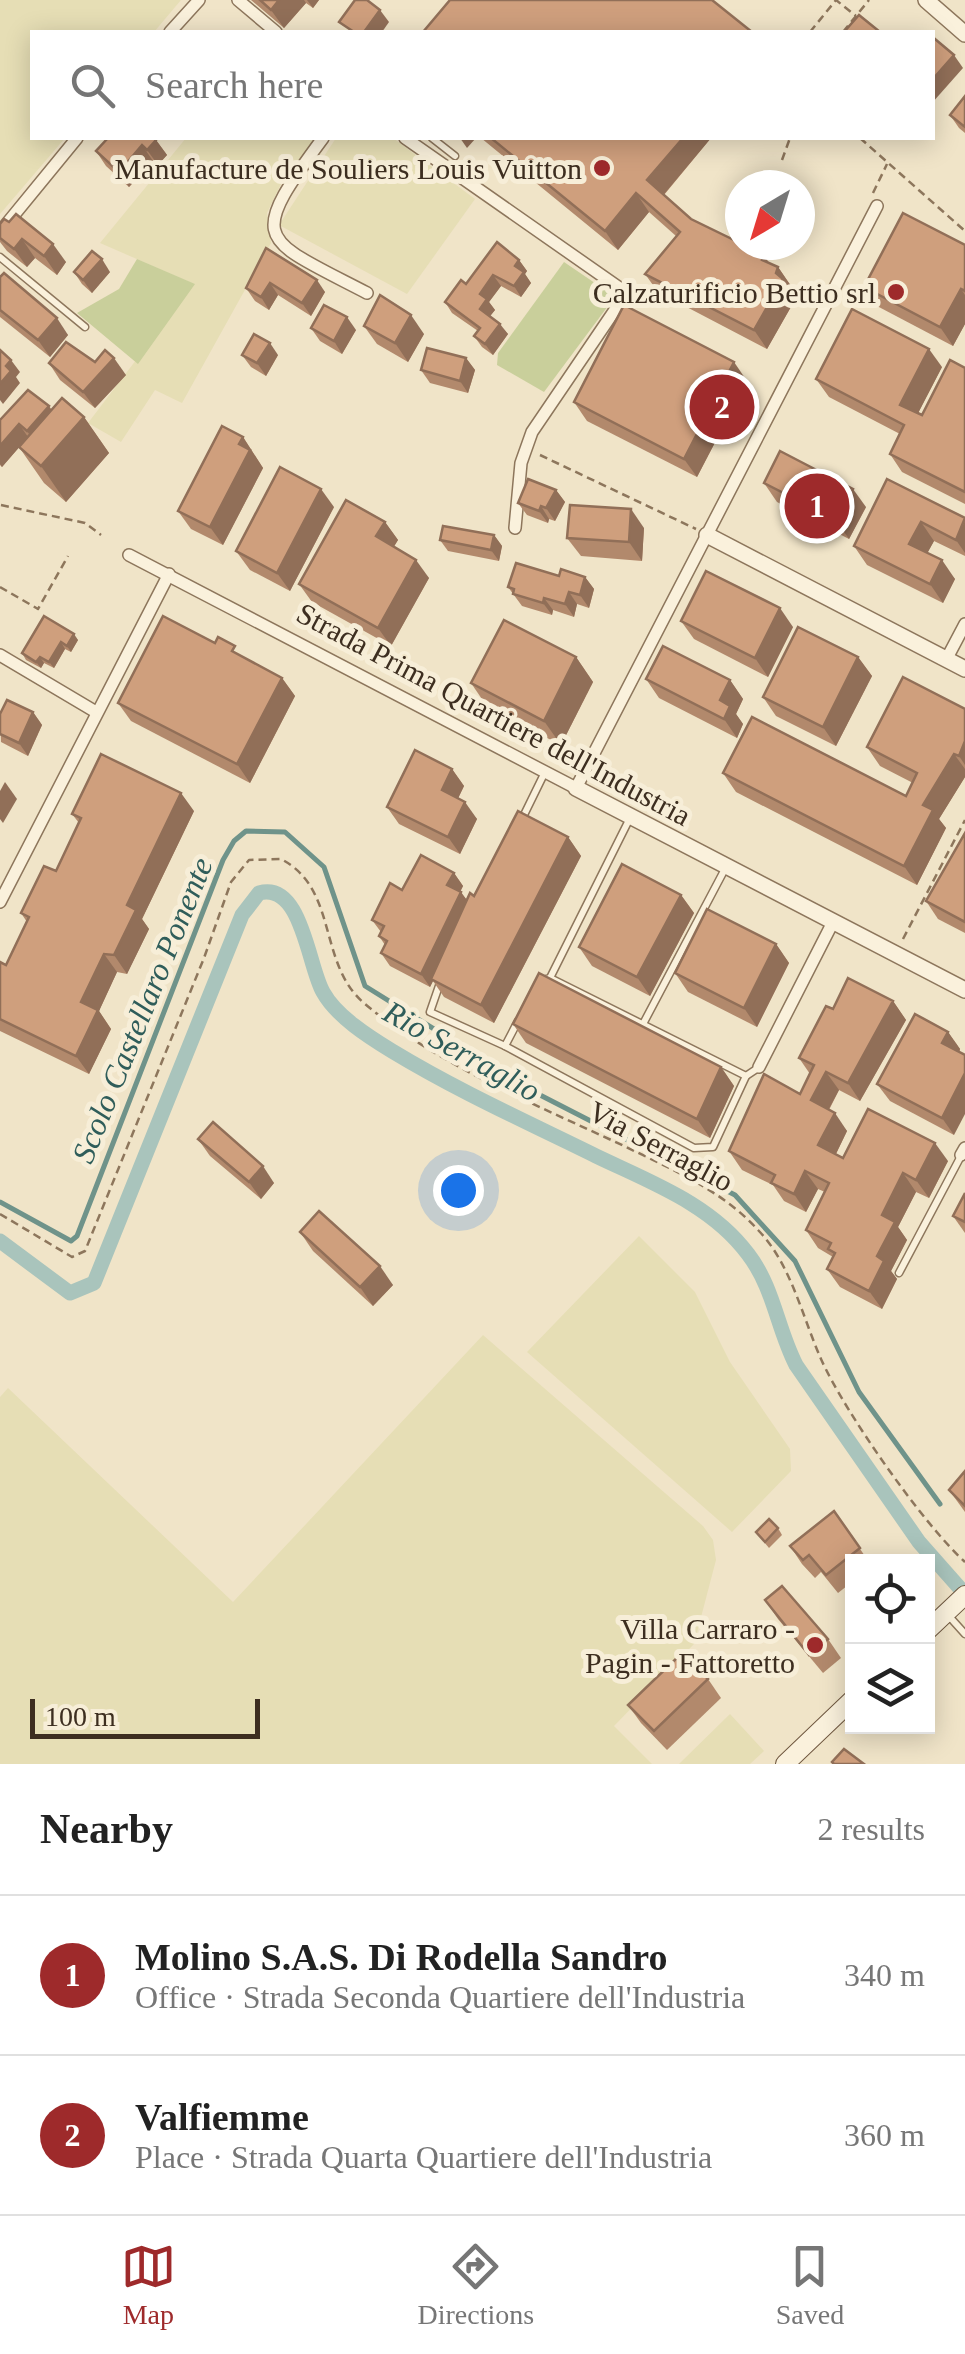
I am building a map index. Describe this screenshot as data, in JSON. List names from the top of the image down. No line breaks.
{"streets":{"street":["Strada Prima Quartiere dell'Industria"],"path":["Via Serraglio"]},"water":["Scolo Castellaro Ponente","Rio Serraglio"],"places":["Manufacture de Souliers Louis Vuitton","Calzaturificio Bettio srl","Villa Carraro - Pagin - Fattoretto"],"scale_bar":"100 m","north":"bottom left","page":{"search":"Search here","pins":["2","1"],"scale":"100 m","heading":["Nearby","2 results"],"list":[{"mark":"1","name":"Molino S.A.S. Di Rodella Sandro","note":"Office · Strada Seconda Quartiere dell'Industria","value":"340 m"},{"mark":"2","name":"Valfiemme","note":"Place · Strada Quarta Quartiere dell'Industria","value":"360 m"}],"nav":["Map","Directions","Saved"]}}
